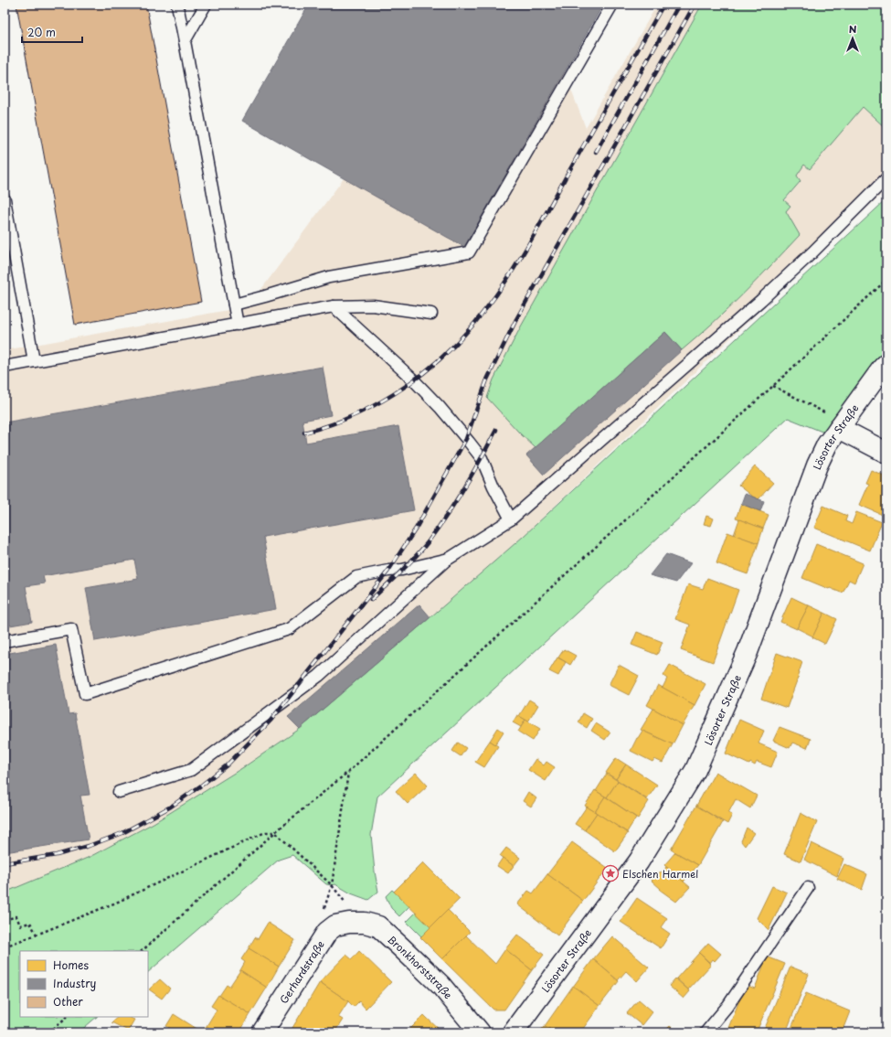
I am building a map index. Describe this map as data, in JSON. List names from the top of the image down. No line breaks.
{"streets":{"street":["Lösorter Straße","Bronkhorststraße","Gerhardstraße"]},"crossings":[["Bronkhorststraße","Gerhardstraße"]],"places":{"place":["Elschen Harmel"]},"legend":["Homes","Industry","Other"],"scale_bar":"20 m","north":"top"}
